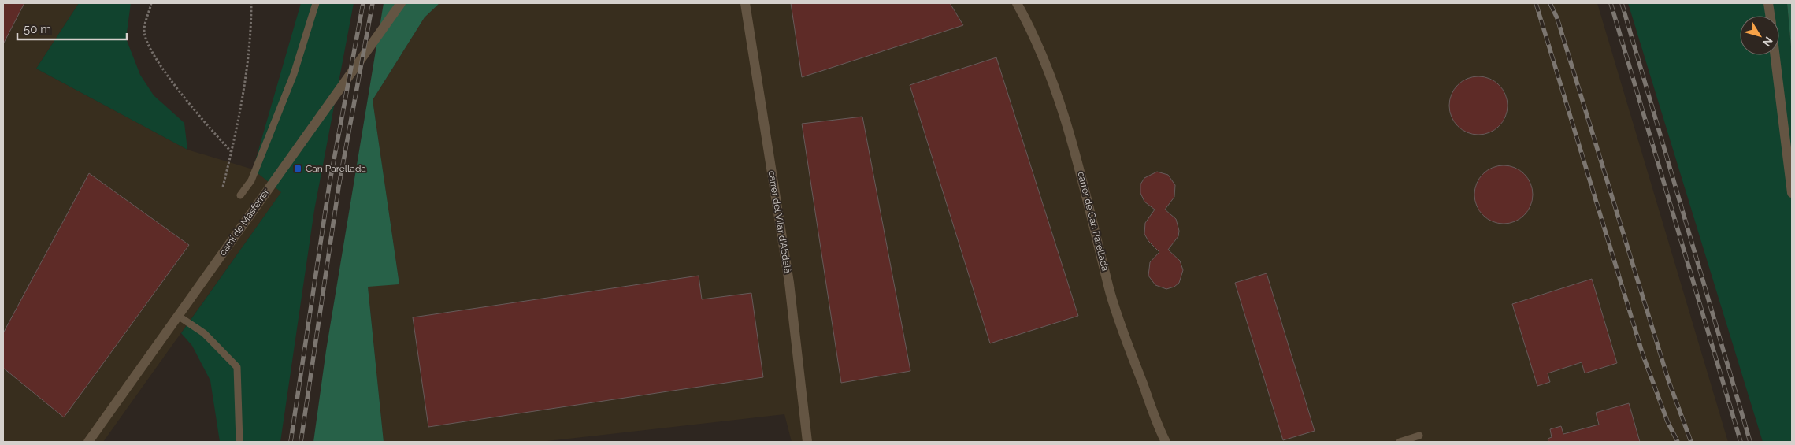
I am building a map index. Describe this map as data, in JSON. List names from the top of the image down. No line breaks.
{"streets":{"street":["carrer de Can Parellada","camí de Masferrer","carrer del Vilar d'Abdelà"]},"places":{"transit":["Can Parellada"]},"scale_bar":"50 m","north":"bottom right"}
